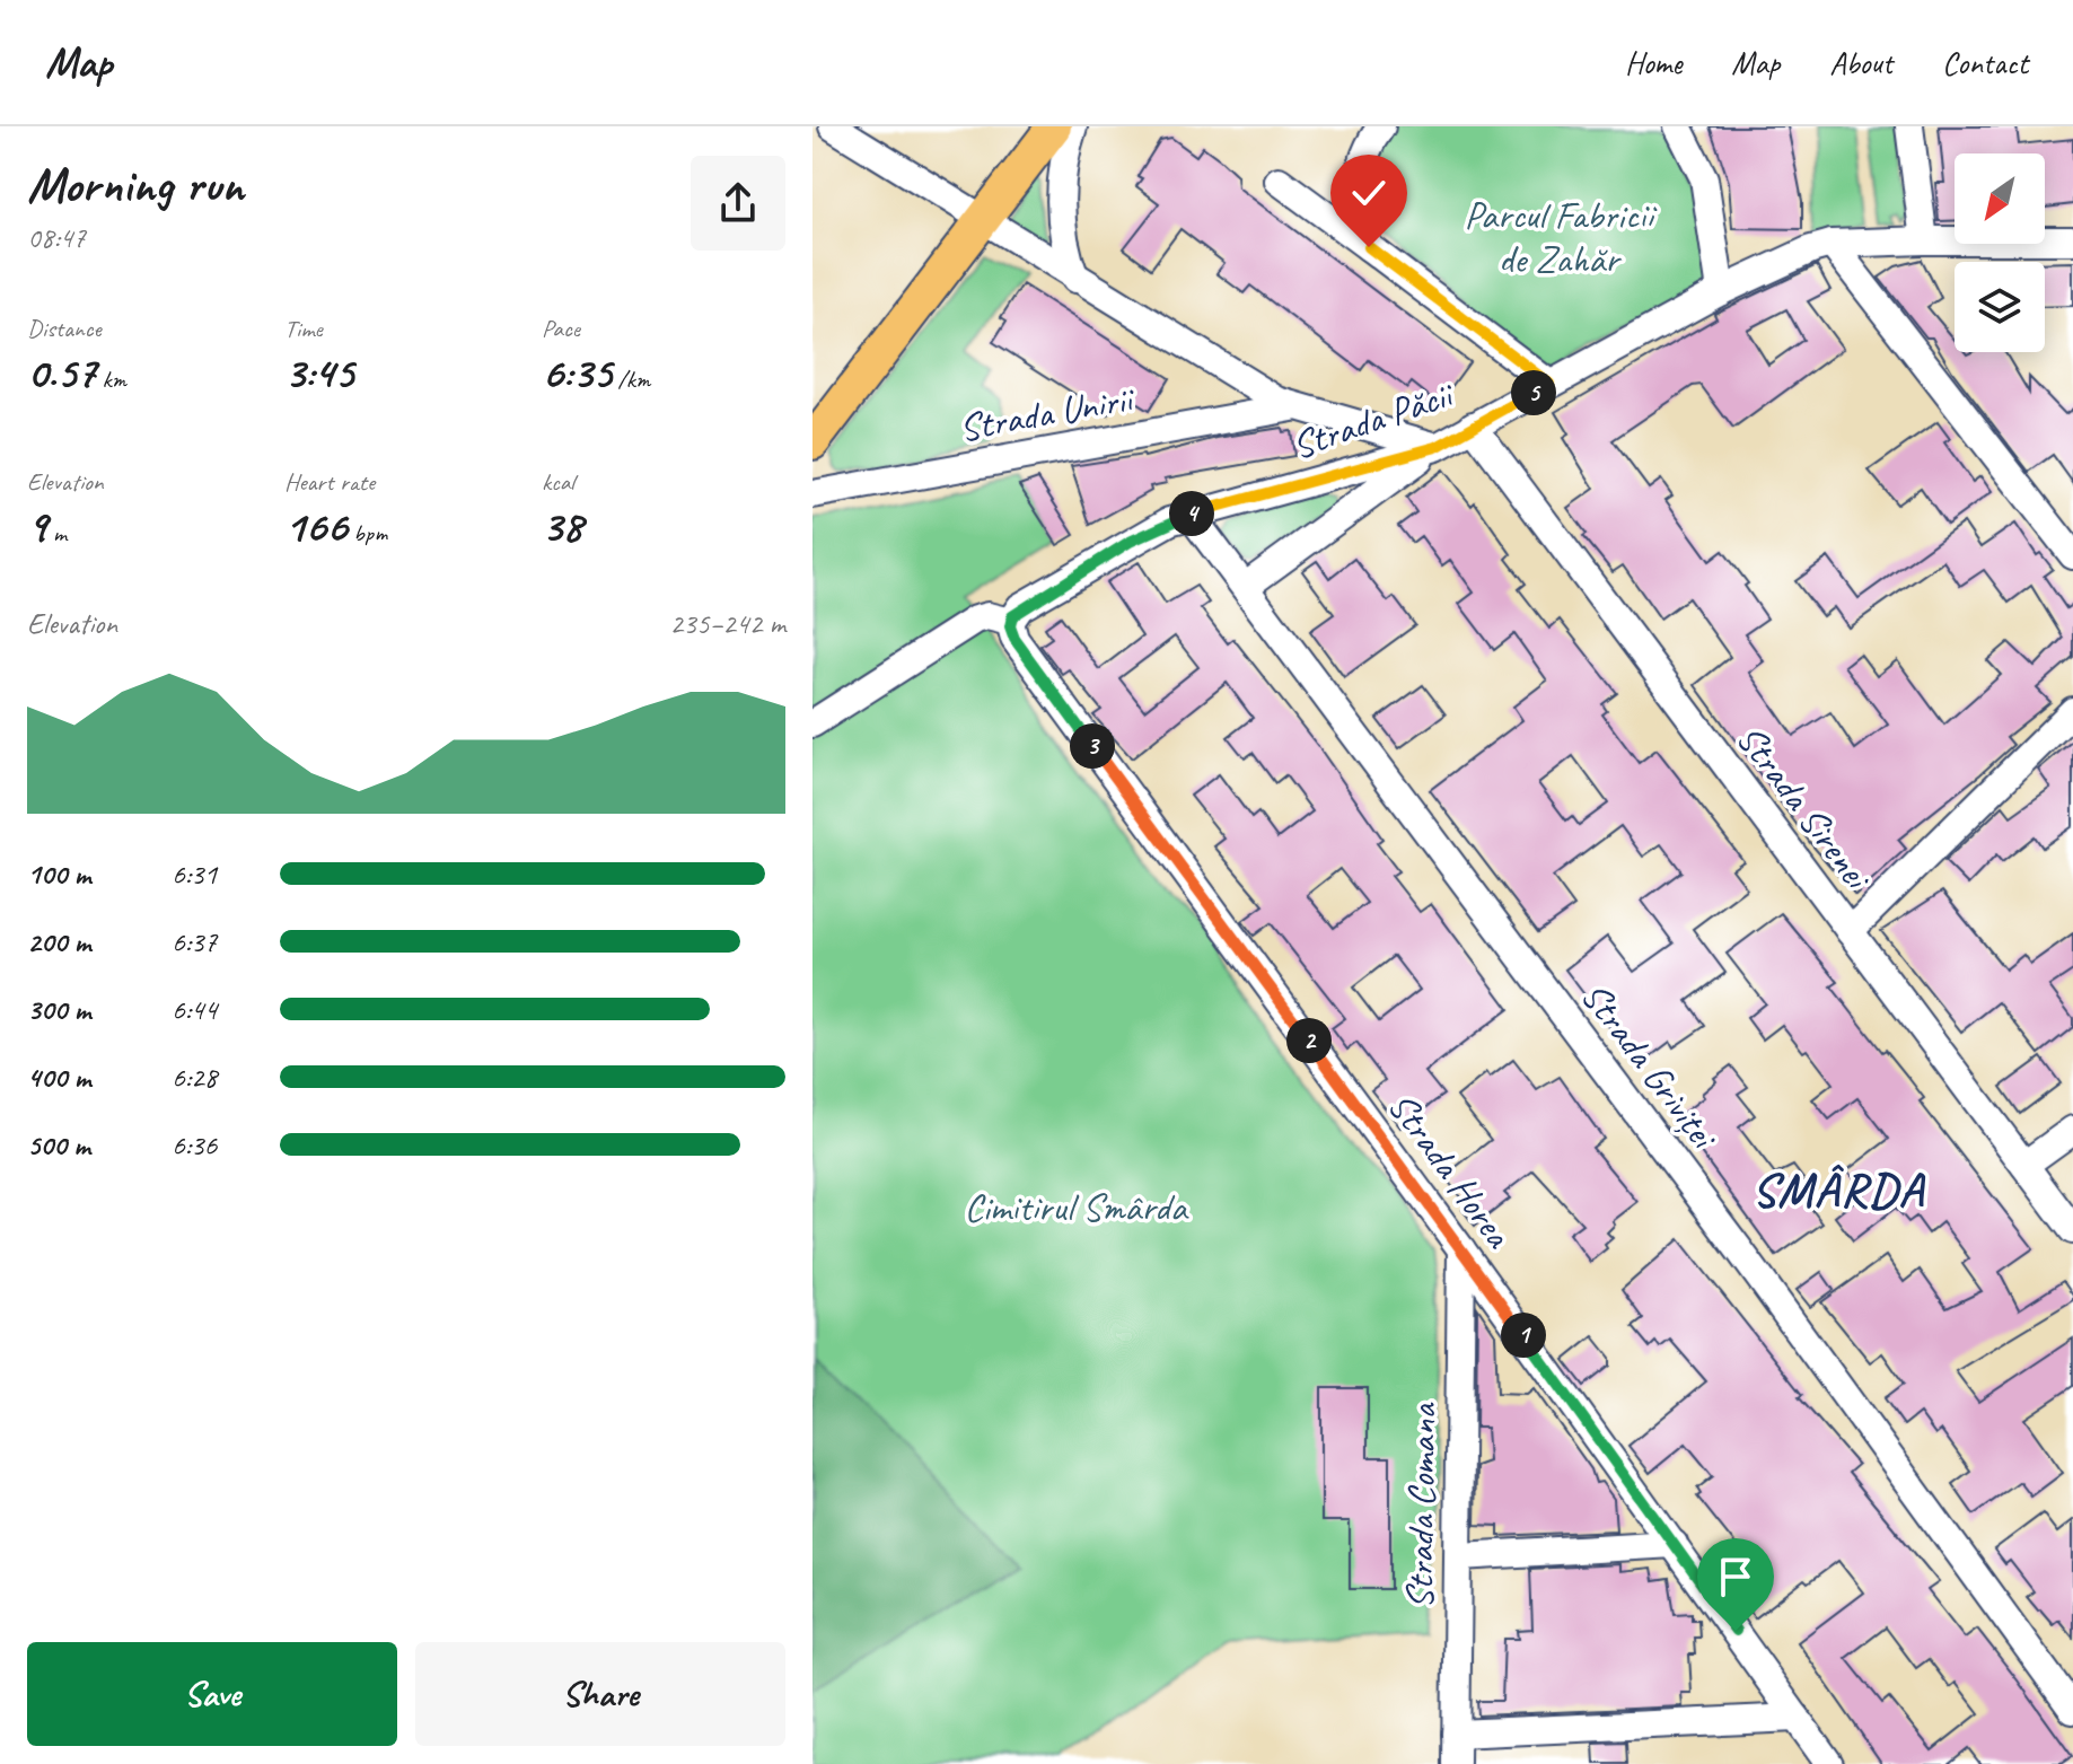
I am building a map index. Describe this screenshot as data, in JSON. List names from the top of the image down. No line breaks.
{"streets":{"street":["Strada Unirii","Strada Păcii","Strada Sirenei","Strada Griviței","Strada Horea","Strada Comana"]},"crossings":[["Strada Păcii","Strada Sirenei"],["Strada Păcii","Strada Griviței"],["Strada Păcii","Strada Horea"],["Strada Horea","Strada Comana"]],"districts":["SMÂRDA"],"parks":["Parcul Fabricii de Zahăr","Cimitirul Smârda"],"north":"bottom left","page":{"header":"Map","nav":["Home","Map","About","Contact"],"heading":["Morning run","08:47"],"stats":[["Distance","0.57 km"],["Time","3:45"],["Pace","6:35 /km"],["Elevation","9 m"],["Heart rate","166 bpm"],["kcal","38"]],"pins":["5","4","3","2","1"],"chart":["Elevation","235–242 m"],"list":[{"name":"100 m","note":"6:31"},{"name":"200 m","note":"6:37"},{"name":"300 m","note":"6:44"},{"name":"400 m","note":"6:28"},{"name":"500 m","note":"6:36"}],"buttons":["Save","Share"]}}
